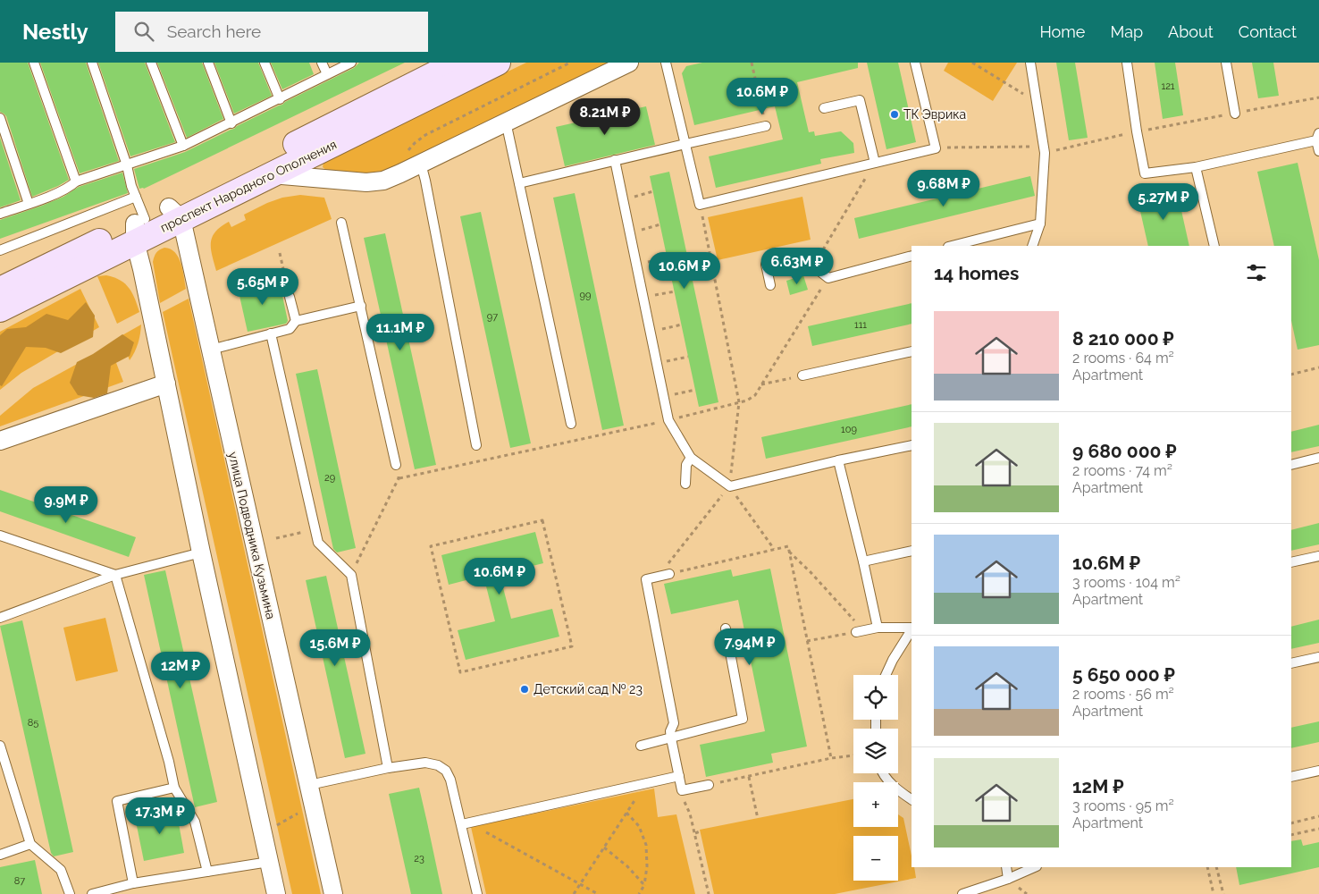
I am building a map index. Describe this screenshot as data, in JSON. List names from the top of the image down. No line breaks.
{"streets":{"main road":["проспект Народного Ополчения"],"street":["улица Подводника Кузьмина"]},"crossings":[["проспект Народного Ополчения","улица Подводника Кузьмина"]],"places":["ТК Эврика","Детский сад № 23"],"house_numbers":["121","99","97","111","109","29","85","23","87"],"page":{"header":"Nestly","search":"Search here","nav":["Home","Map","About","Contact"],"price":["10.6M ₽","8.21M ₽","9.68M ₽","5.27M ₽","6.63M ₽","10.6M ₽","5.65M ₽","11.1M ₽","9.9M ₽","10.6M ₽","7.94M ₽","15.6M ₽","12M ₽","17.3M ₽"],"heading":"14 homes","list":[{"name":"8 210 000 ₽","note":"2 rooms · 64 m² · Apartment"},{"name":"9 680 000 ₽","note":"2 rooms · 74 m² · Apartment"},{"name":"10.6M ₽","note":"3 rooms · 104 m² · Apartment"},{"name":"5 650 000 ₽","note":"2 rooms · 56 m² · Apartment"},{"name":"12M ₽","note":"3 rooms · 95 m² · Apartment"}],"map_buttons":["+","−"]}}
